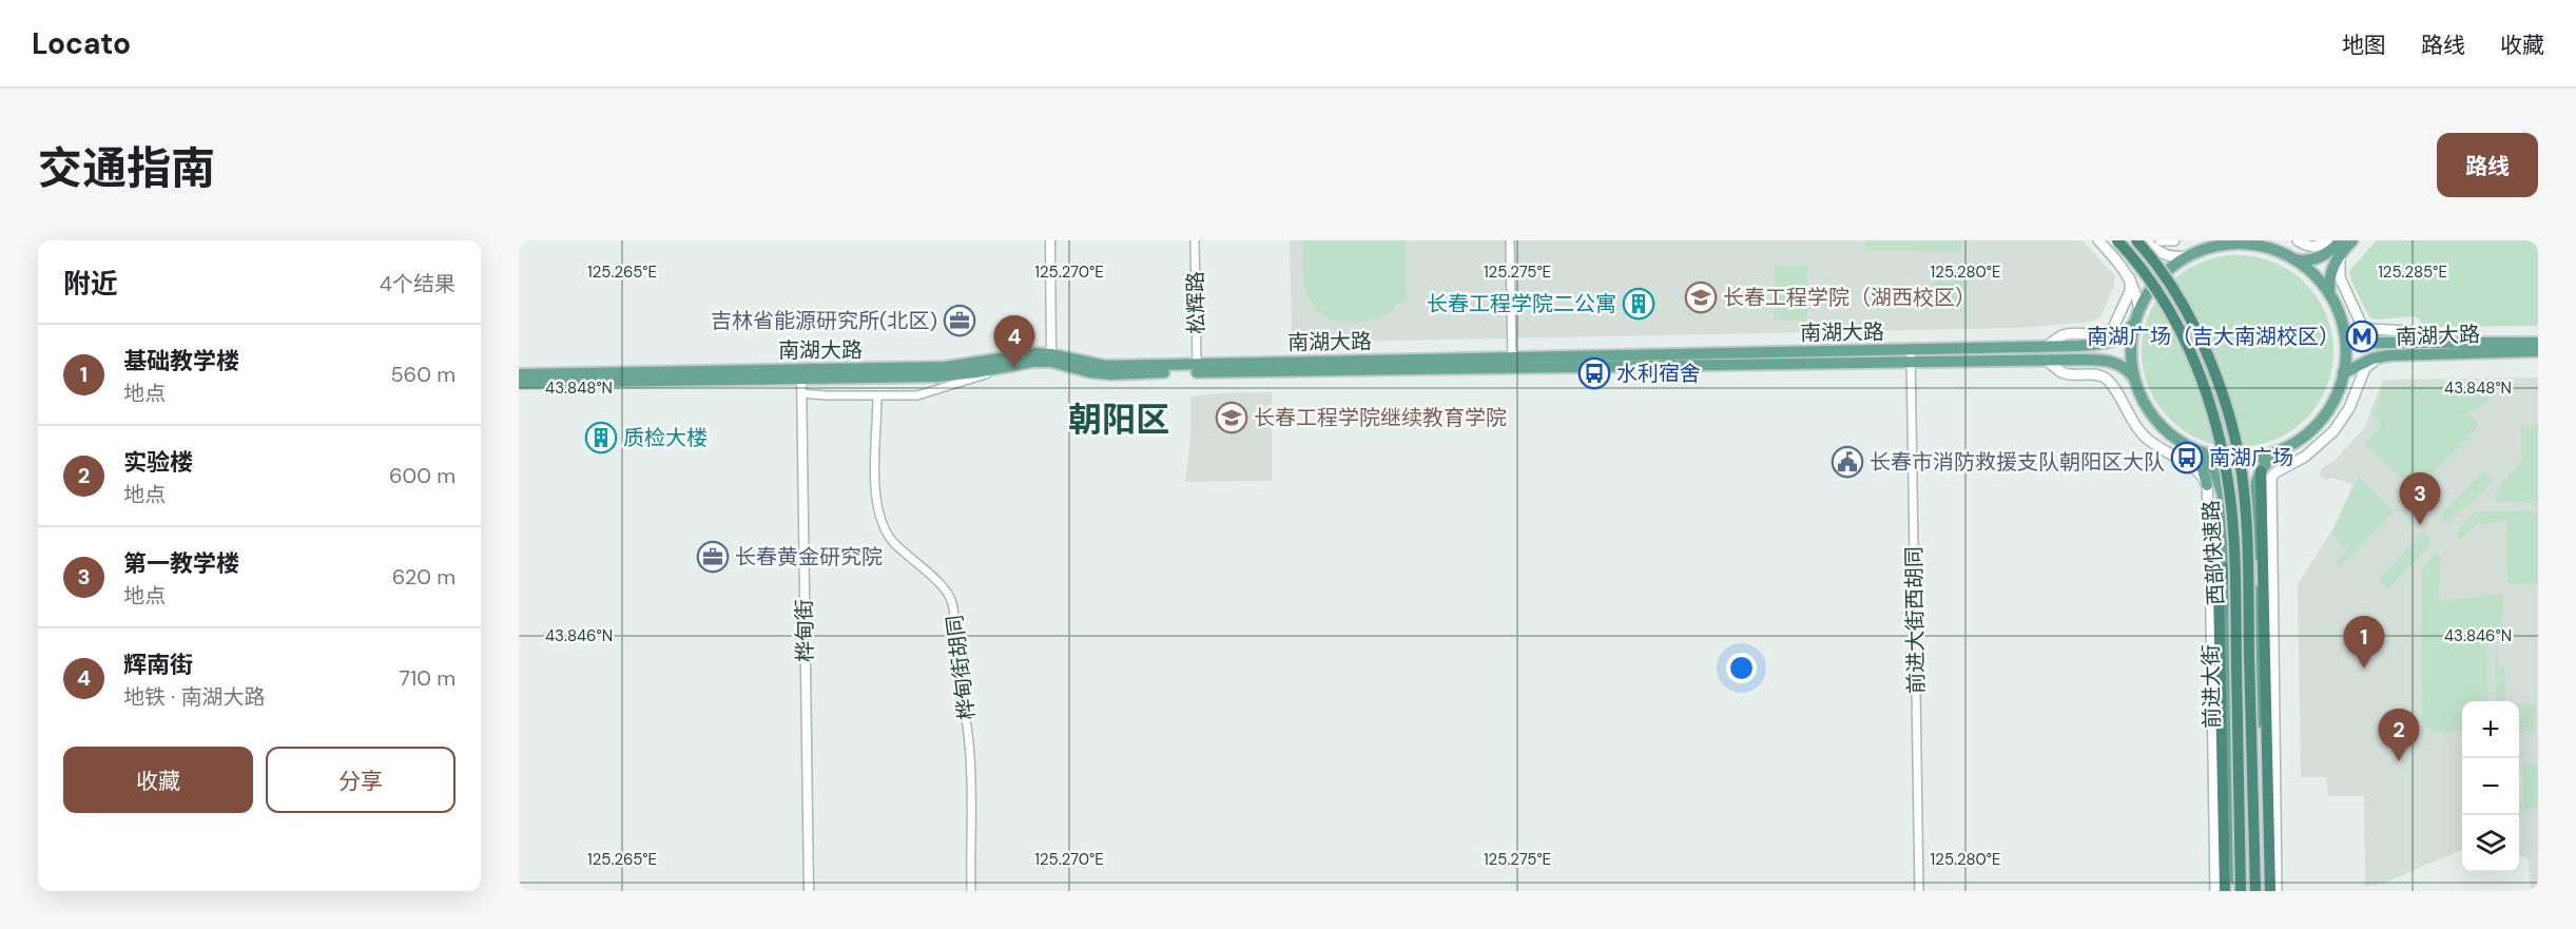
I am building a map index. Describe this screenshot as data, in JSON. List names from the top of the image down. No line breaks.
{"streets":{"highway":["西部快速路"],"main road":["南湖大路","前进大街"],"street":["松辉路","前进大街西胡同","桦甸街","桦甸街胡同"]},"crossings":[["松辉路","南湖大路"],["南湖大路","前进大街西胡同"],["南湖大路","桦甸街"],["南湖大路","前进大街"]],"districts":["朝阳区"],"places":{"school or university":["长春工程学院（湖西校区）","长春工程学院继续教育学院"],"building":["长春工程学院二公寓","质检大楼"],"office":["吉林省能源研究所(北区)","长春黄金研究院"],"metro station":["南湖广场（吉大南湖校区）"],"bus stop":["水利宿舍","南湖广场"],"public building":["长春市消防救援支队朝阳区大队"]},"page":{"header":"Locato","nav":["地图","路线","收藏"],"title":"交通指南","buttons":["路线",["收藏","分享"]],"heading":["附近","4个结果"],"pins":["4","3","1","2"],"list":[{"mark":"1","name":"基础教学楼","note":"地点","value":"560 m"},{"mark":"2","name":"实验楼","note":"地点","value":"600 m"},{"mark":"3","name":"第一教学楼","note":"地点","value":"620 m"},{"mark":"4","name":"辉南街","note":"地铁 · 南湖大路","value":"710 m"}],"map_buttons":["+","−"]},"coordinates":["125.265°E","125.270°E","125.275°E","125.280°E","125.285°E","43.848°N","43.846°N"]}
